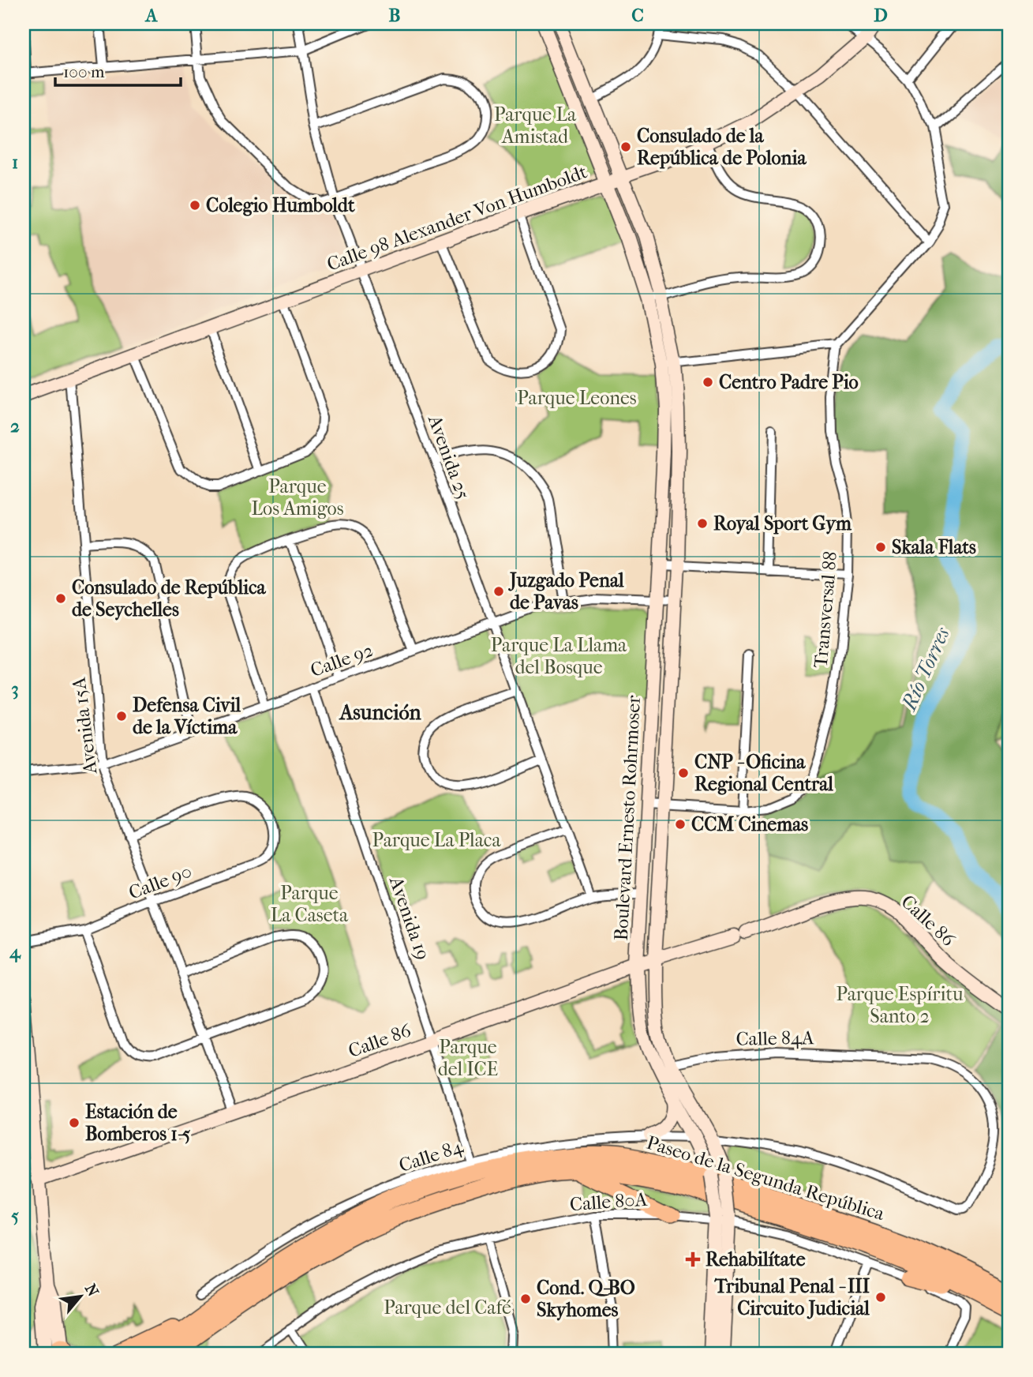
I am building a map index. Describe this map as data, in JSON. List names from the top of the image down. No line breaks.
{"streets":{"highway":["Paseo de la Segunda República"],"main road":["Calle 98 Alexander Von Humboldt","Boulevard Ernesto Rohrmoser","Calle 86"],"street":["Avenida 25","Transversal 88","Calle 92","Avenida 15A","Calle 90","Avenida 19","Calle 84A","Calle 84","Calle 80A"]},"crossings":[["Calle 98 Alexander Von Humboldt","Avenida 25"],["Calle 98 Alexander Von Humboldt","Avenida 15A"],["Calle 98 Alexander Von Humboldt","Boulevard Ernesto Rohrmoser"],["Avenida 25","Calle 92"],["Calle 92","Avenida 15A"],["Calle 92","Boulevard Ernesto Rohrmoser"],["Calle 92","Avenida 19"],["Avenida 15A","Calle 90"],["Avenida 15A","Calle 86"],["Boulevard Ernesto Rohrmoser","Calle 86"],["Boulevard Ernesto Rohrmoser","Calle 84A"],["Boulevard Ernesto Rohrmoser","Calle 84"],["Boulevard Ernesto Rohrmoser","Calle 80A"],["Avenida 19","Calle 86"],["Avenida 19","Calle 84"],["Calle 84","Paseo de la Segunda República"]],"districts":["Asunción"],"water":["Río Torres"],"parks":["Parque La Amistad","Parque Leones","Parque Los Amigos","Parque La Llama del Bosque","Parque La Placa","Parque La Caseta","Parque Espíritu Santo 2","Parque del ICE","Parque del Café"],"places":{"other":["Consulado de la República de Polonia","Colegio Humboldt","Centro Padre Pio","Royal Sport Gym","Skala Flats","Juzgado Penal de Pavas","Consulado de República de Seychelles","Defensa Civil de la Víctima","CNP - Oficina Regional Central","CCM Cinemas","Estación de Bomberos 1-5","Tribunal Penal - III Circuito Judicial","Cond. Q-BO Skyhomes"],"health":["Rehabilítate"]},"scale_bar":"100 m","north":"top right","grid":{"columns":["A","B","C","D"],"rows":["1","2","3","4","5"]}}
